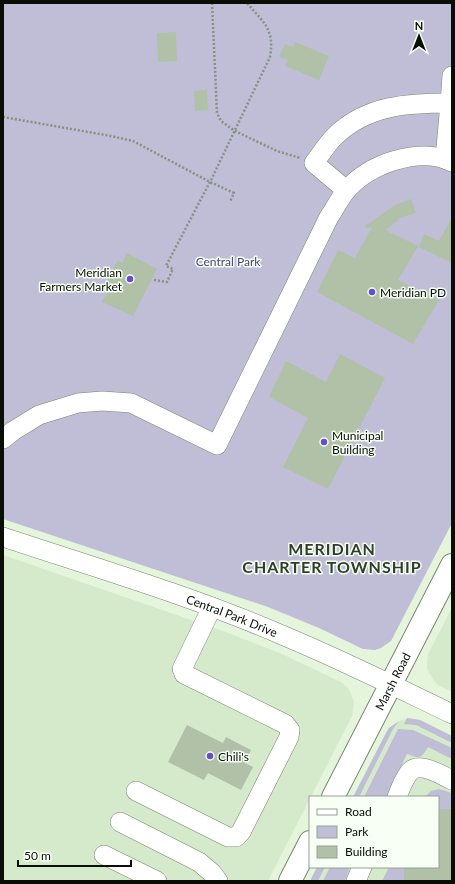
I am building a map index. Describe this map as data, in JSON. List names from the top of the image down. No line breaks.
{"streets":{"main road":["Marsh Road"],"street":["Central Park Drive"]},"crossings":[["Central Park Drive","Marsh Road"]],"districts":["MERIDIAN CHARTER TOWNSHIP"],"parks":["Central Park"],"places":["Meridian Farmers Market","Meridian PD","Municipal Building","Chili's"],"legend":["Road","Park","Building"],"scale_bar":"50 m","north":"top"}
